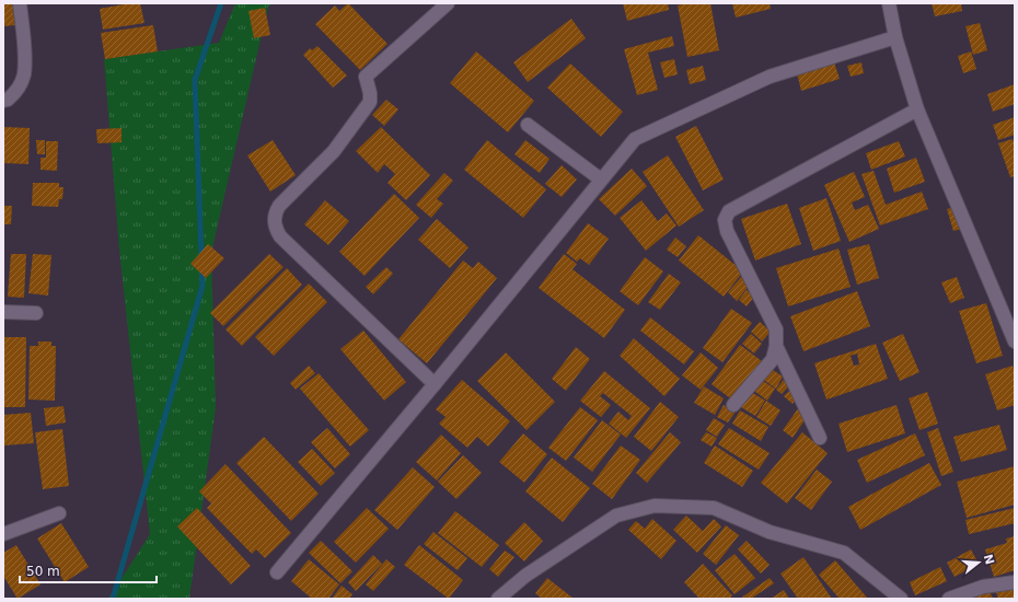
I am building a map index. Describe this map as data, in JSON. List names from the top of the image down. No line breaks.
{"scale_bar":"50 m","north":"right"}
